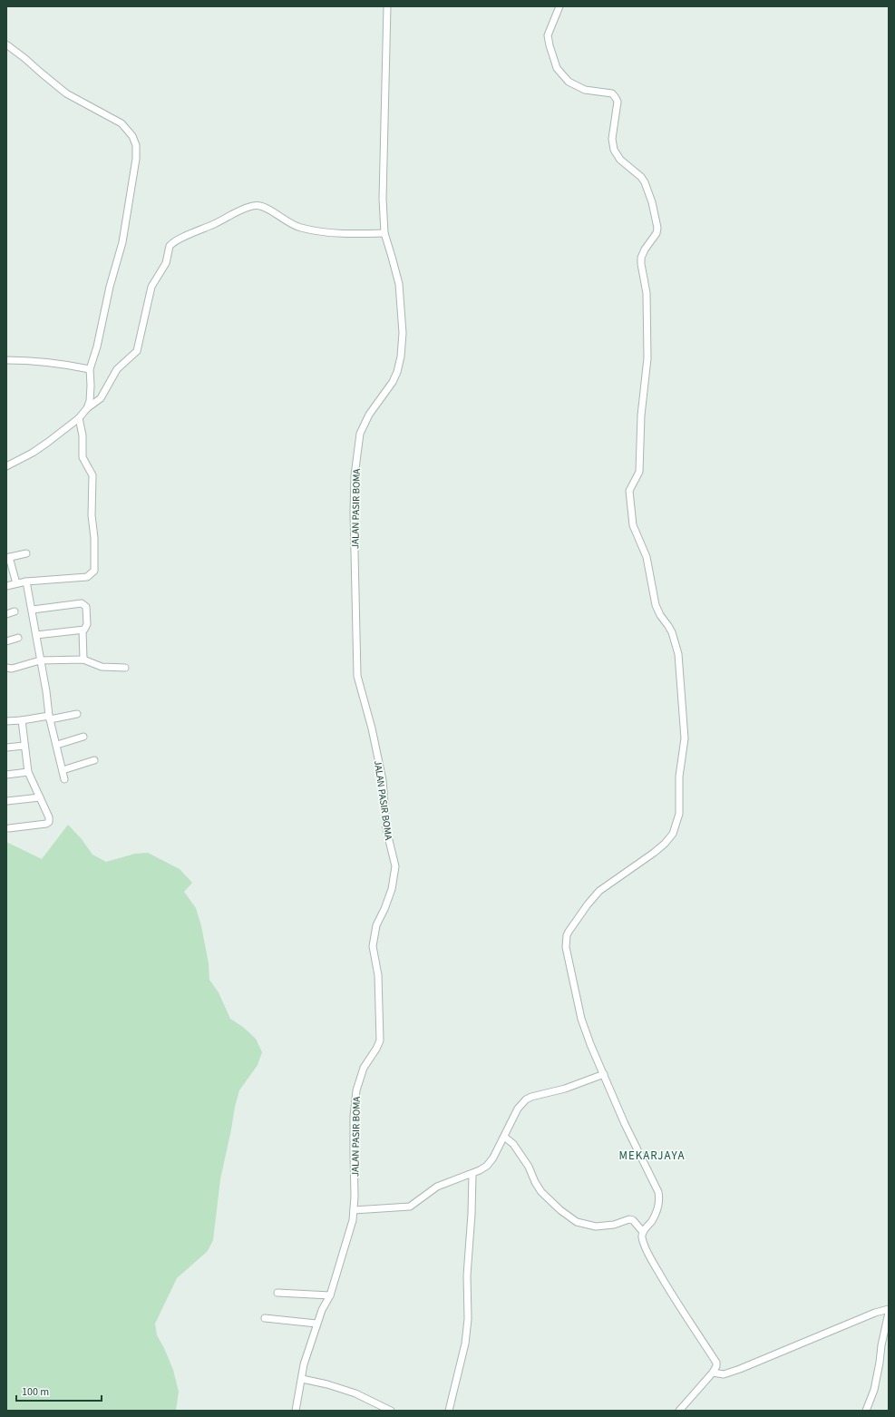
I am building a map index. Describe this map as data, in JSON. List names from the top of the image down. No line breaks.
{"streets":{"street":["JALAN PASIR BOMA"]},"districts":["MEKARJAYA"],"scale_bar":"100 m"}
